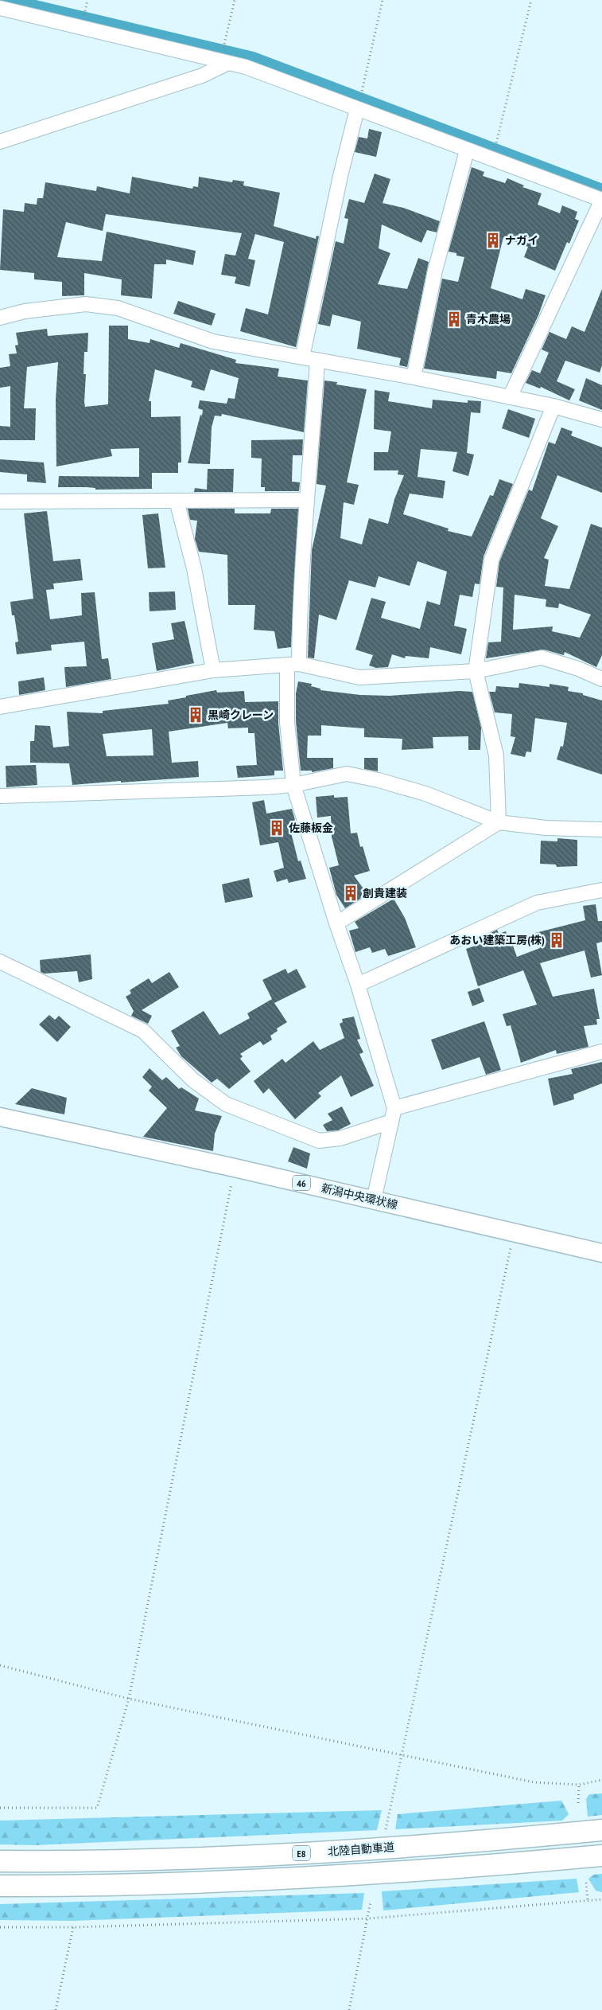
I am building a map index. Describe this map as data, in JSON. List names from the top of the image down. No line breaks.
{"streets":{"highway":["北陸自動車道","E8"],"main road":["46","新潟中央環状線"]},"places":{"building":["ナガイ","青木農場","黒崎クレーン","佐藤板金","創貴建装","あおい建築工房(株)"]}}
